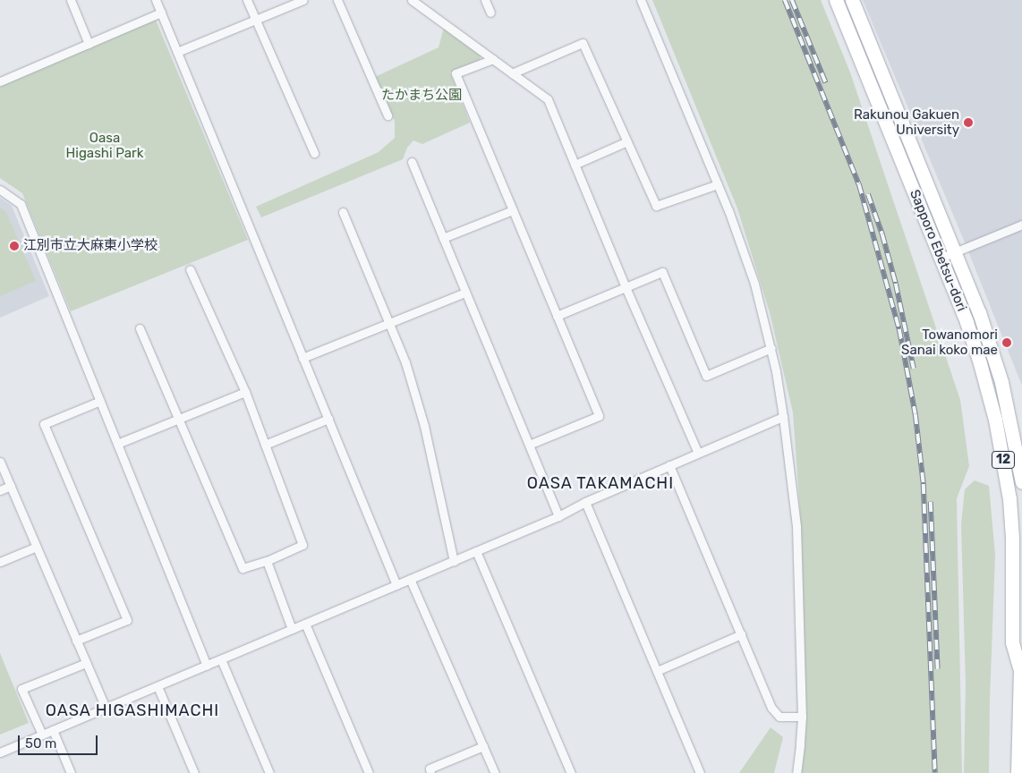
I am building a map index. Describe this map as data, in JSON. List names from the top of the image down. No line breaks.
{"streets":{"highway":["Sapporo Ebetsu-dori","12"]},"districts":["OASA TAKAMACHI","OASA HIGASHIMACHI"],"parks":["たかまち公園","Oasa Higashi Park"],"places":["Rakunou Gakuen University","江別市立大麻東小学校","Towanomori Sanai koko mae"],"scale_bar":"50 m"}
